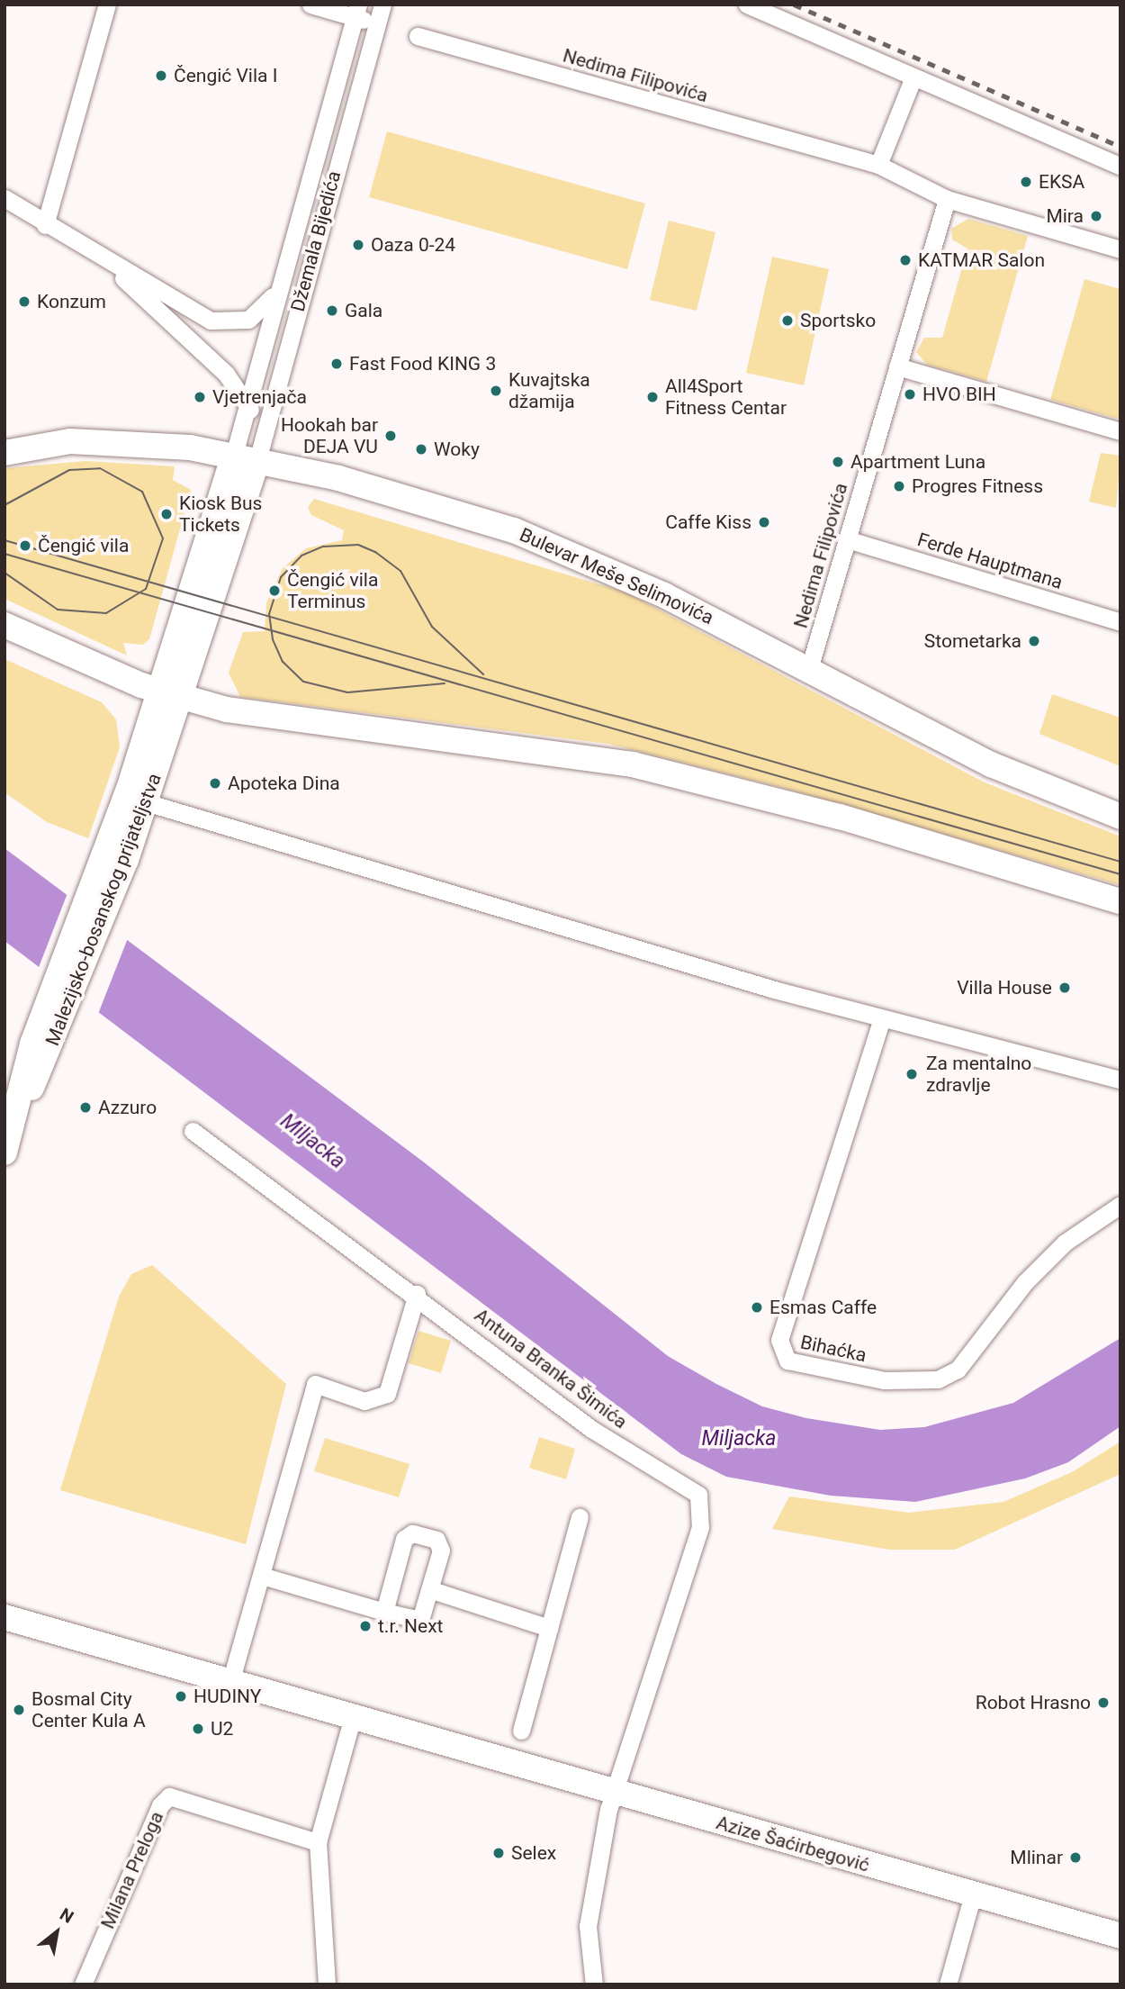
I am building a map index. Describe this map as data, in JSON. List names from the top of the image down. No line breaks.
{"streets":{"main road":["Džemala Bijedića","Bulevar Meše Selimovića","Malezijsko-bosanskog prijateljstva","Azize Šaćirbegović"],"street":["Nedima Filipovića","Ferde Hauptmana","Bihaćka","Antuna Branka Šimića","Milana Preloga"]},"crossings":[["Nedima Filipovića","Ferde Hauptmana"],["Nedima Filipovića","Bulevar Meše Selimovića"],["Džemala Bijedića","Bulevar Meše Selimovića"],["Džemala Bijedića","Malezijsko-bosanskog prijateljstva"],["Antuna Branka Šimića","Azize Šaćirbegović"]],"water":["Miljacka"],"places":["Čengić Vila I","EKSA","Mira","Oaza 0-24","KATMAR Salon","Konzum","Gala","Sportsko","Fast Food KING 3","Kuvajtska džamija","HVO BIH","Vjetrenjača","All4Sport Fitness Centar","Hookah bar DEJA VU","Woky","Apartment Luna","Progres Fitness","Kiosk Bus Tickets","Caffe Kiss","Čengić vila","Čengić vila Terminus","Stometarka","Apoteka Dina","Villa House","Za mentalno zdravlje","Azzuro","Esmas Caffe","t.r. Next","HUDINY","Robot Hrasno","Bosmal City Center Kula A","U2","Selex","Mlinar"],"north":"top right"}
